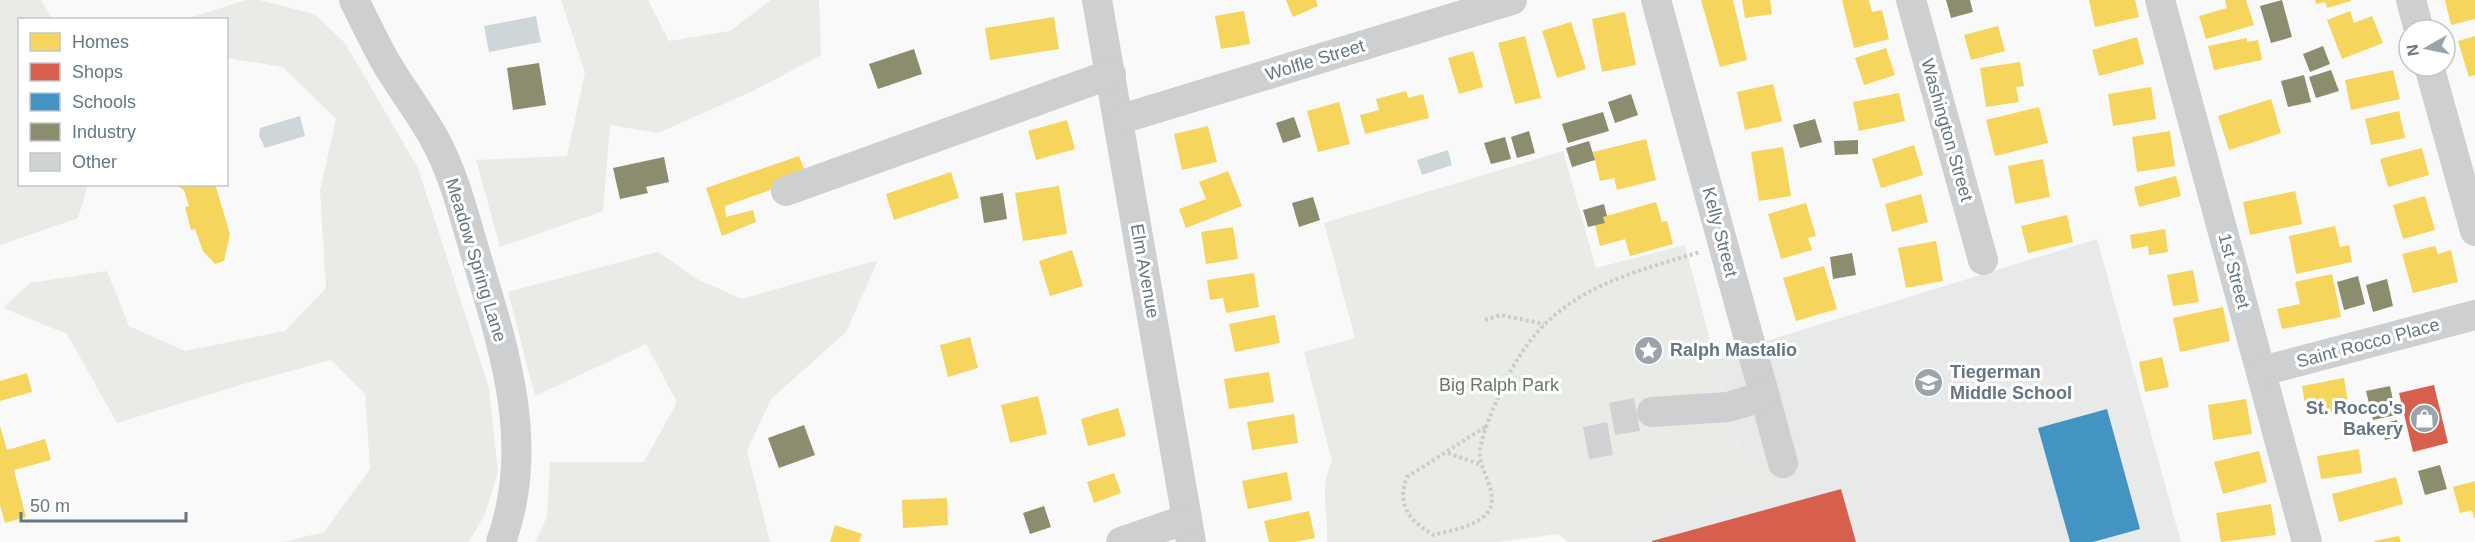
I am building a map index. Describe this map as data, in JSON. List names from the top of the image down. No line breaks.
{"streets":{"street":["Wolfle Street","Washington Street","Kelly Street","Meadow Spring Lane","Elm Avenue","1st Street","Saint Rocco Place"]},"crossings":[["Wolfle Street","Elm Avenue"],["1st Street","Saint Rocco Place"]],"parks":["Big Ralph Park"],"places":{"place":["Ralph Mastalio"],"school or university":["Tiegerman Middle School"],"shop":["St. Rocco's Bakery"]},"legend":["Homes","Shops","Schools","Industry","Other"],"scale_bar":"50 m","north":"left"}
